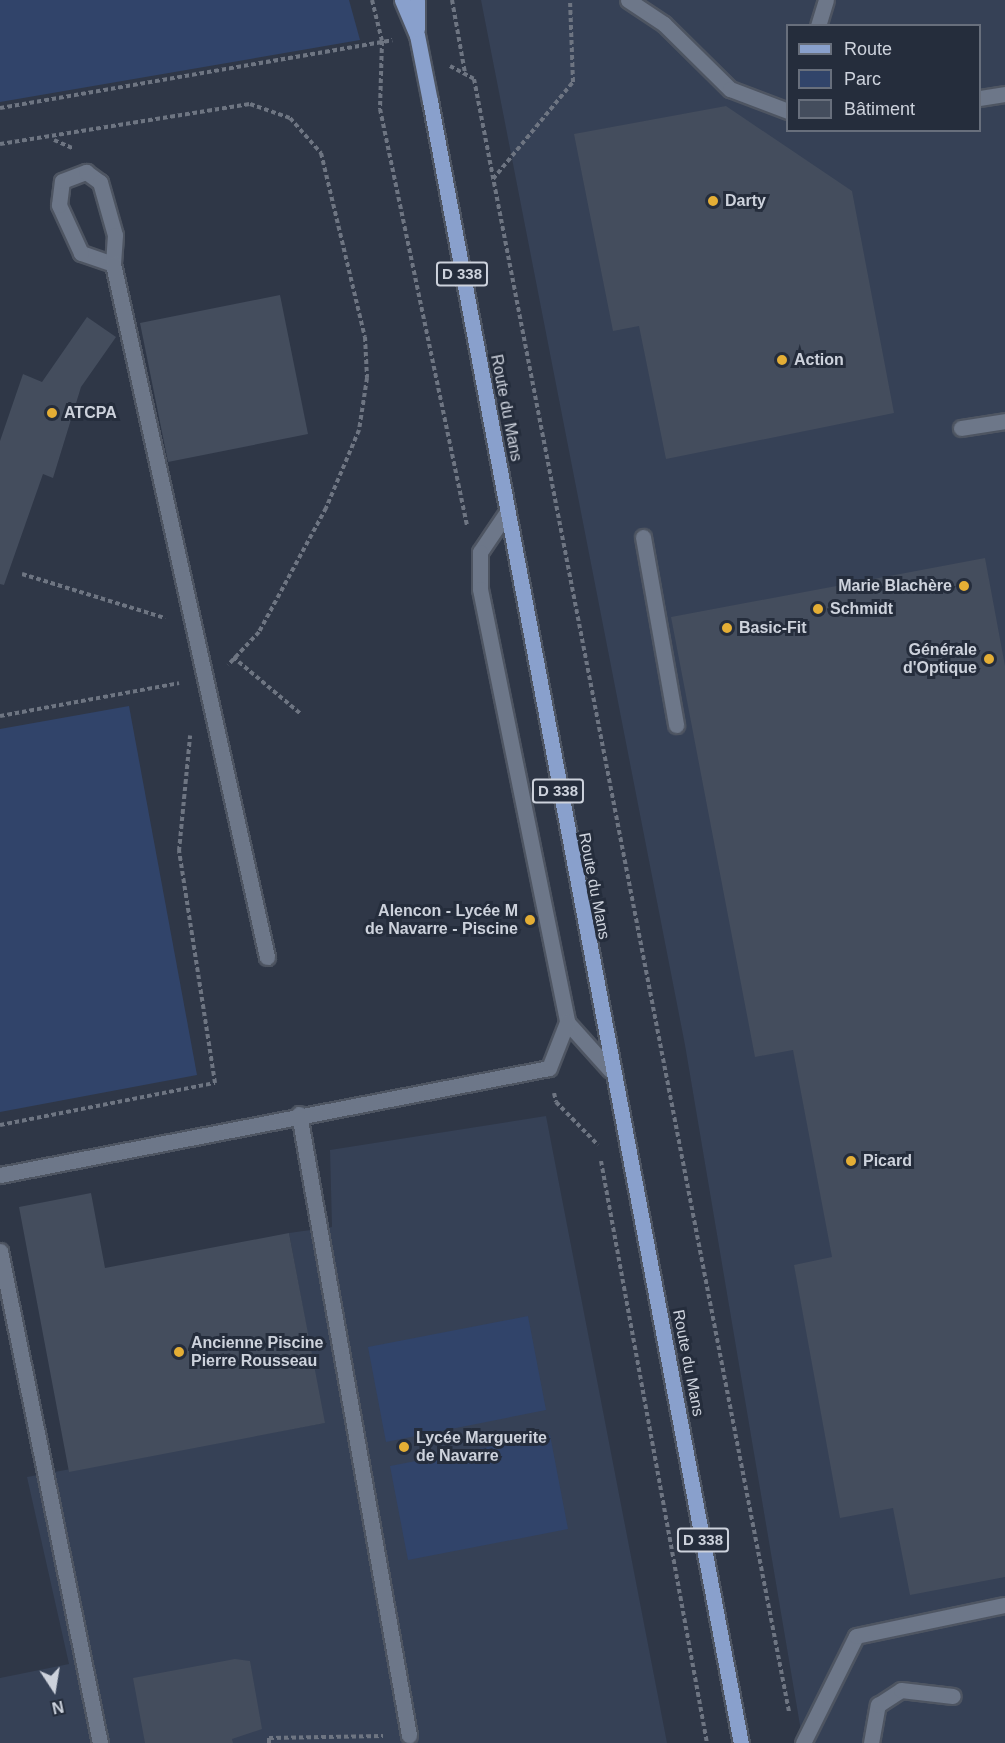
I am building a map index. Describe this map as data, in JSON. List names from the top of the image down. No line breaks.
{"streets":{"main road":["D 338","Route du Mans"]},"places":["Darty","Action","ATCPA","Marie Blachère","Schmidt","Basic-Fit","Générale d'Optique","Alencon - Lycée M de Navarre - Piscine","Picard","Ancienne Piscine Pierre Rousseau","Lycée Marguerite de Navarre"],"legend":["Route","Parc","Bâtiment"],"north":"bottom"}
